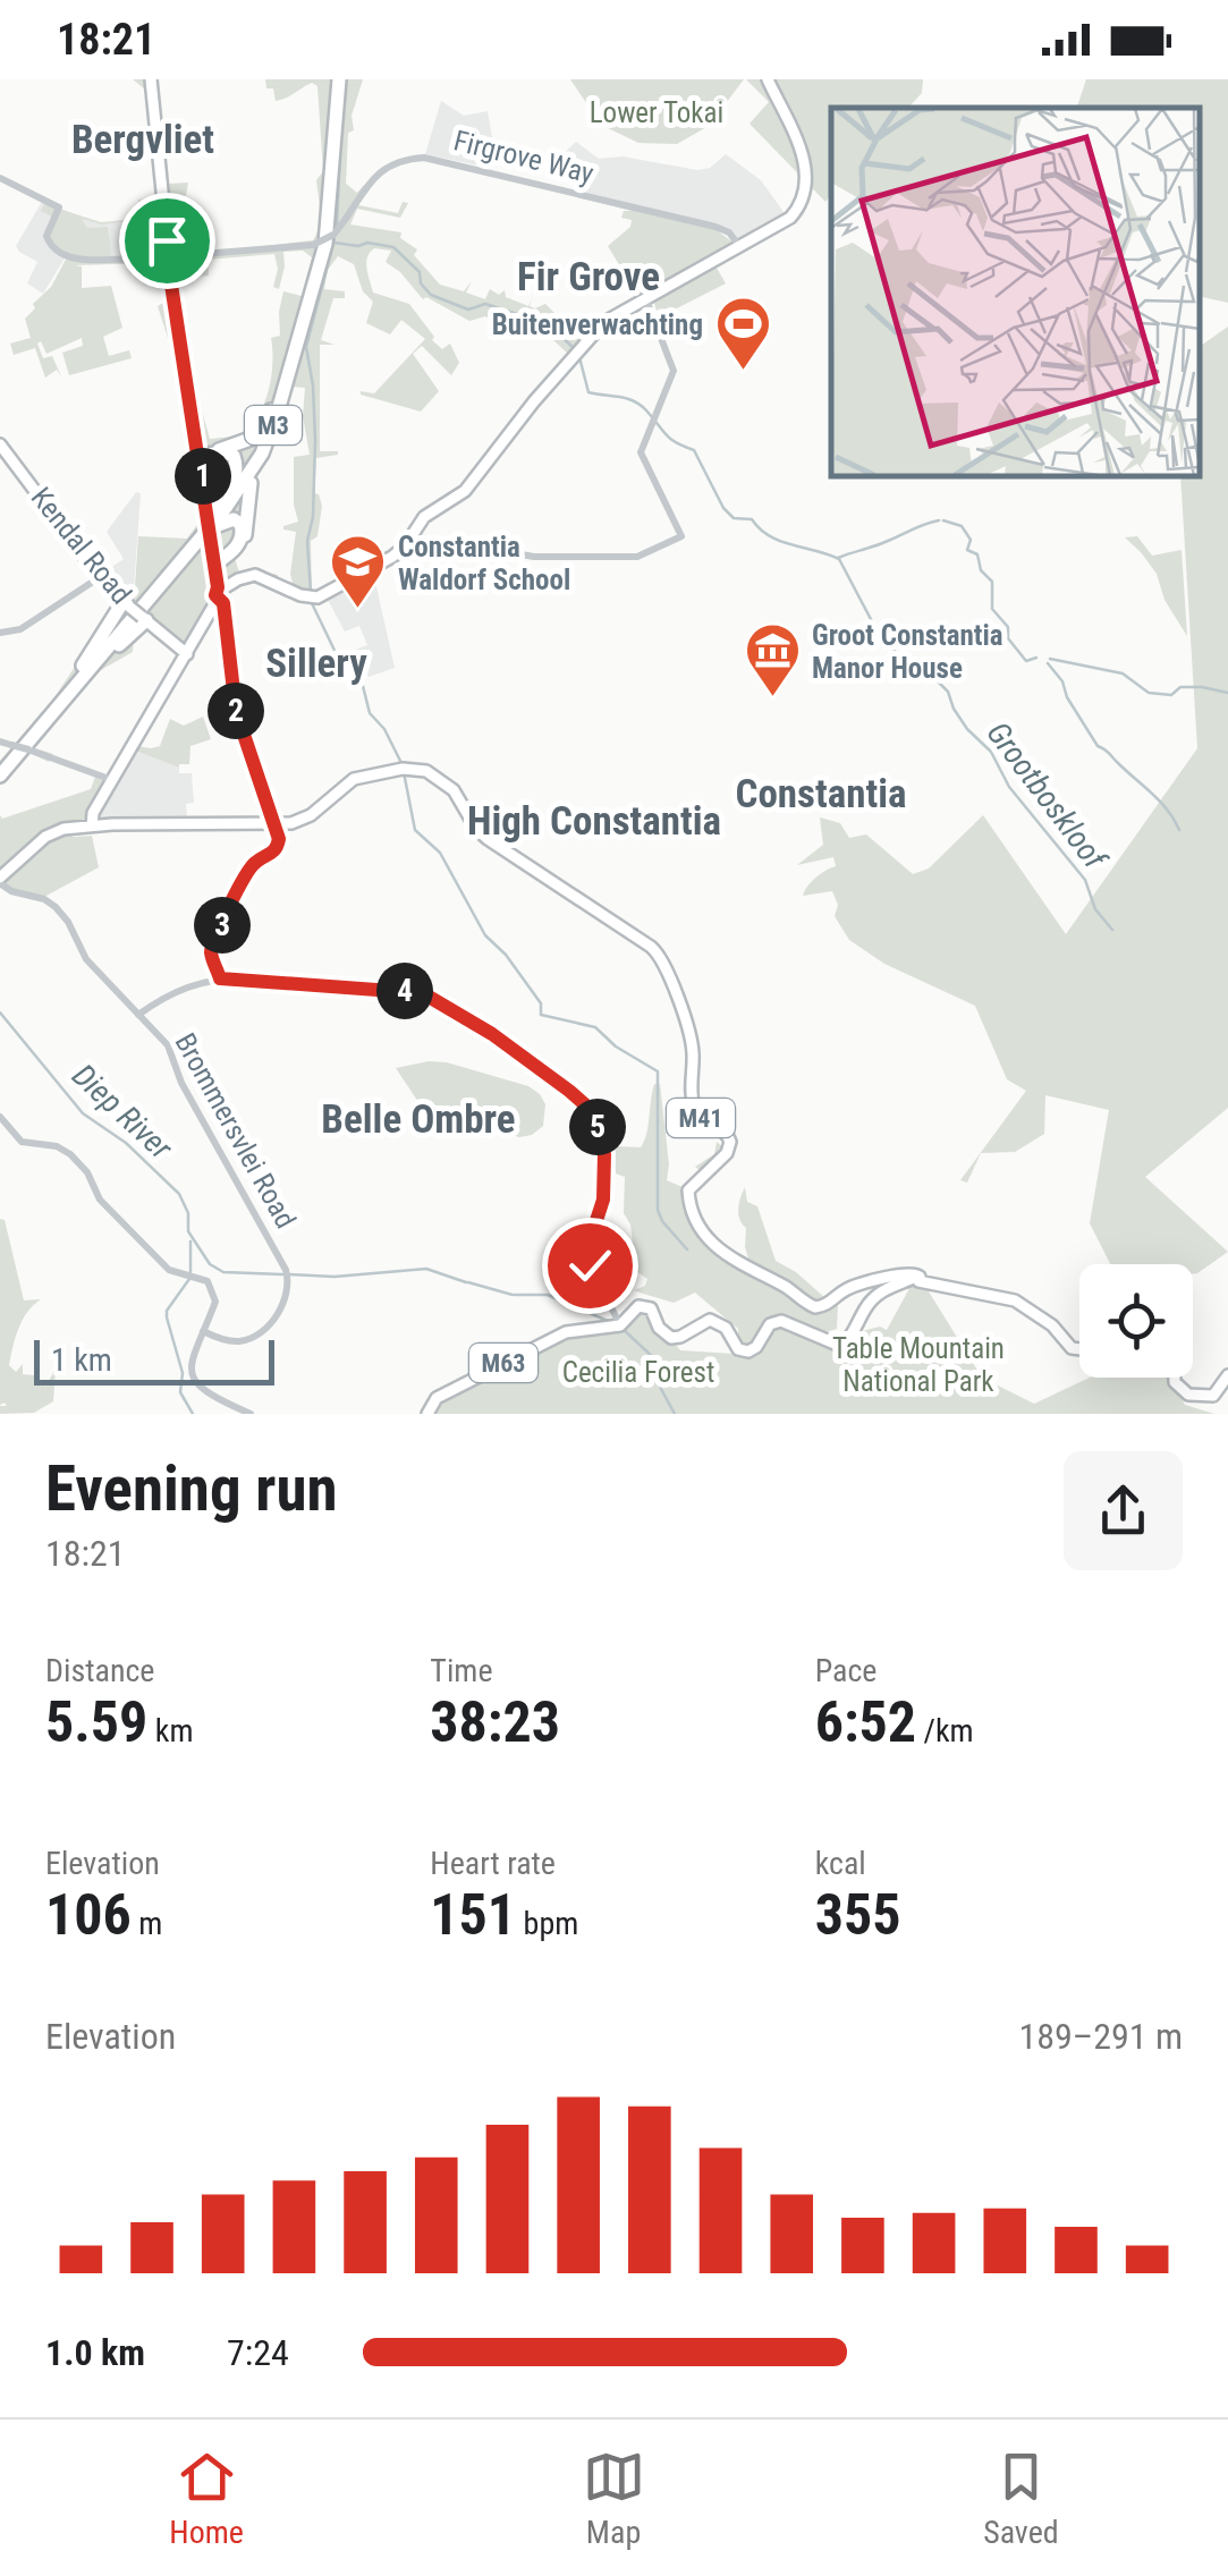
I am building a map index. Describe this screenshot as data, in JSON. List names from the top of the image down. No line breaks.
{"streets":{"highway":["M3"],"main road":["Kendal Road","M41","M63"],"street":["Firgrove Way","Brommersvlei Road"]},"crossings":[["M41","Brommersvlei Road"],["M41","M63"]],"districts":["Bergvliet","Fir Grove","Sillery","Constantia","High Constantia","Belle Ombre"],"water":["Grootboskloof","Diep River"],"parks":["Lower Tokai","Table Mountain National Park","Cecilia Forest"],"places":{"sports":["Buitenverwachting"],"school or university":["Constantia Waldorf School"],"museum":["Groot Constantia Manor House"]},"scale_bar":"1 km","page":{"status":"18:21","pins":["1","2","3","4","5"],"scale":"1 km","heading":["Evening run","18:21"],"stats":[["Distance","5.59 km"],["Time","38:23"],["Pace","6:52 /km"],["Elevation","106 m"],["Heart rate","151 bpm"],["kcal","355"]],"chart":["Elevation","189–291 m"],"list":[{"name":"1.0 km","note":"7:24"}],"tabs":["Home","Map","Saved"]}}
